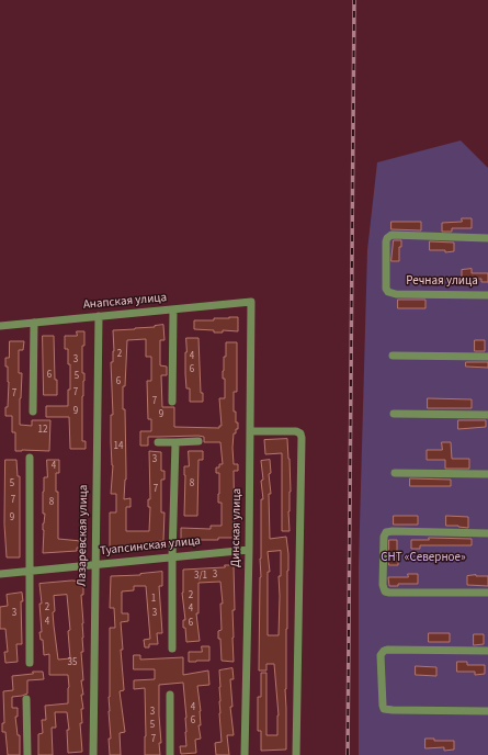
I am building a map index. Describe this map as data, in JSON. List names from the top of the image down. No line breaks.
{"streets":{"street":["Речная улица","Анапская улица","Динская улица","Лазаревская улица","Туапсинская улица"]},"crossings":[["Анапская улица","Динская улица"],["Анапская улица","Лазаревская улица"],["Динская улица","Туапсинская улица"],["Лазаревская улица","Туапсинская улица"]],"parks":["СНТ «Северное»"],"house_numbers":["2","4","3","6","6","5","6","7","7","7","9","9","12","14","3","4","5","8","7","7","8","9","3","3/1","2","1","2","4","3","3","4","6","35","4","3","6","5","7"]}
